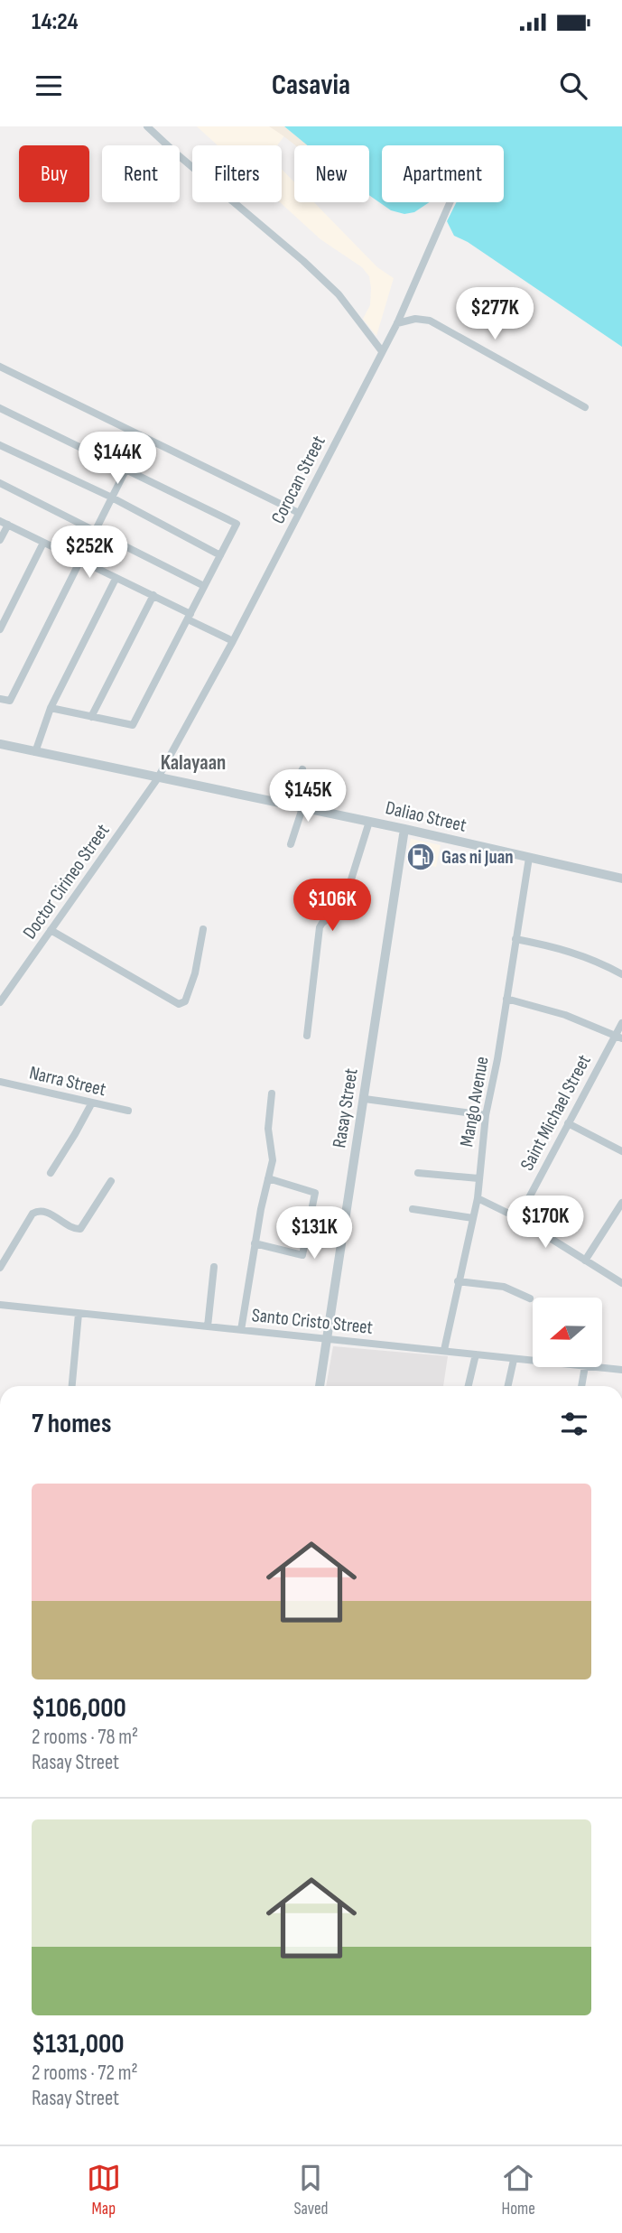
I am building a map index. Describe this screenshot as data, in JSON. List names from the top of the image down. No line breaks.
{"streets":{"street":["Corocan Street","Daliao Street","Doctor Cirineo Street","Narra Street","Mango Avenue","Rasay Street","Saint Michael Street","Santo Cristo Street"]},"crossings":[["Corocan Street","Daliao Street"],["Corocan Street","Doctor Cirineo Street"],["Daliao Street","Doctor Cirineo Street"],["Daliao Street","Mango Avenue"],["Daliao Street","Rasay Street"],["Mango Avenue","Santo Cristo Street"],["Rasay Street","Santo Cristo Street"]],"districts":["Kalayaan"],"places":{"fuel station":["Gas ni Juan"]},"north":"left","page":{"status":"14:24","header":"Casavia","chip":["Buy","Rent","Filters","New","Apartment"],"price":["$277K","$144K","$252K","$145K","$106K","$170K","$131K"],"heading":"7 homes","list":[{"name":"$106,000","note":"2 rooms · 78 m² · Rasay Street"},{"name":"$131,000","note":"2 rooms · 72 m² · Rasay Street"}],"tabs":["Map","Saved","Home"]}}
